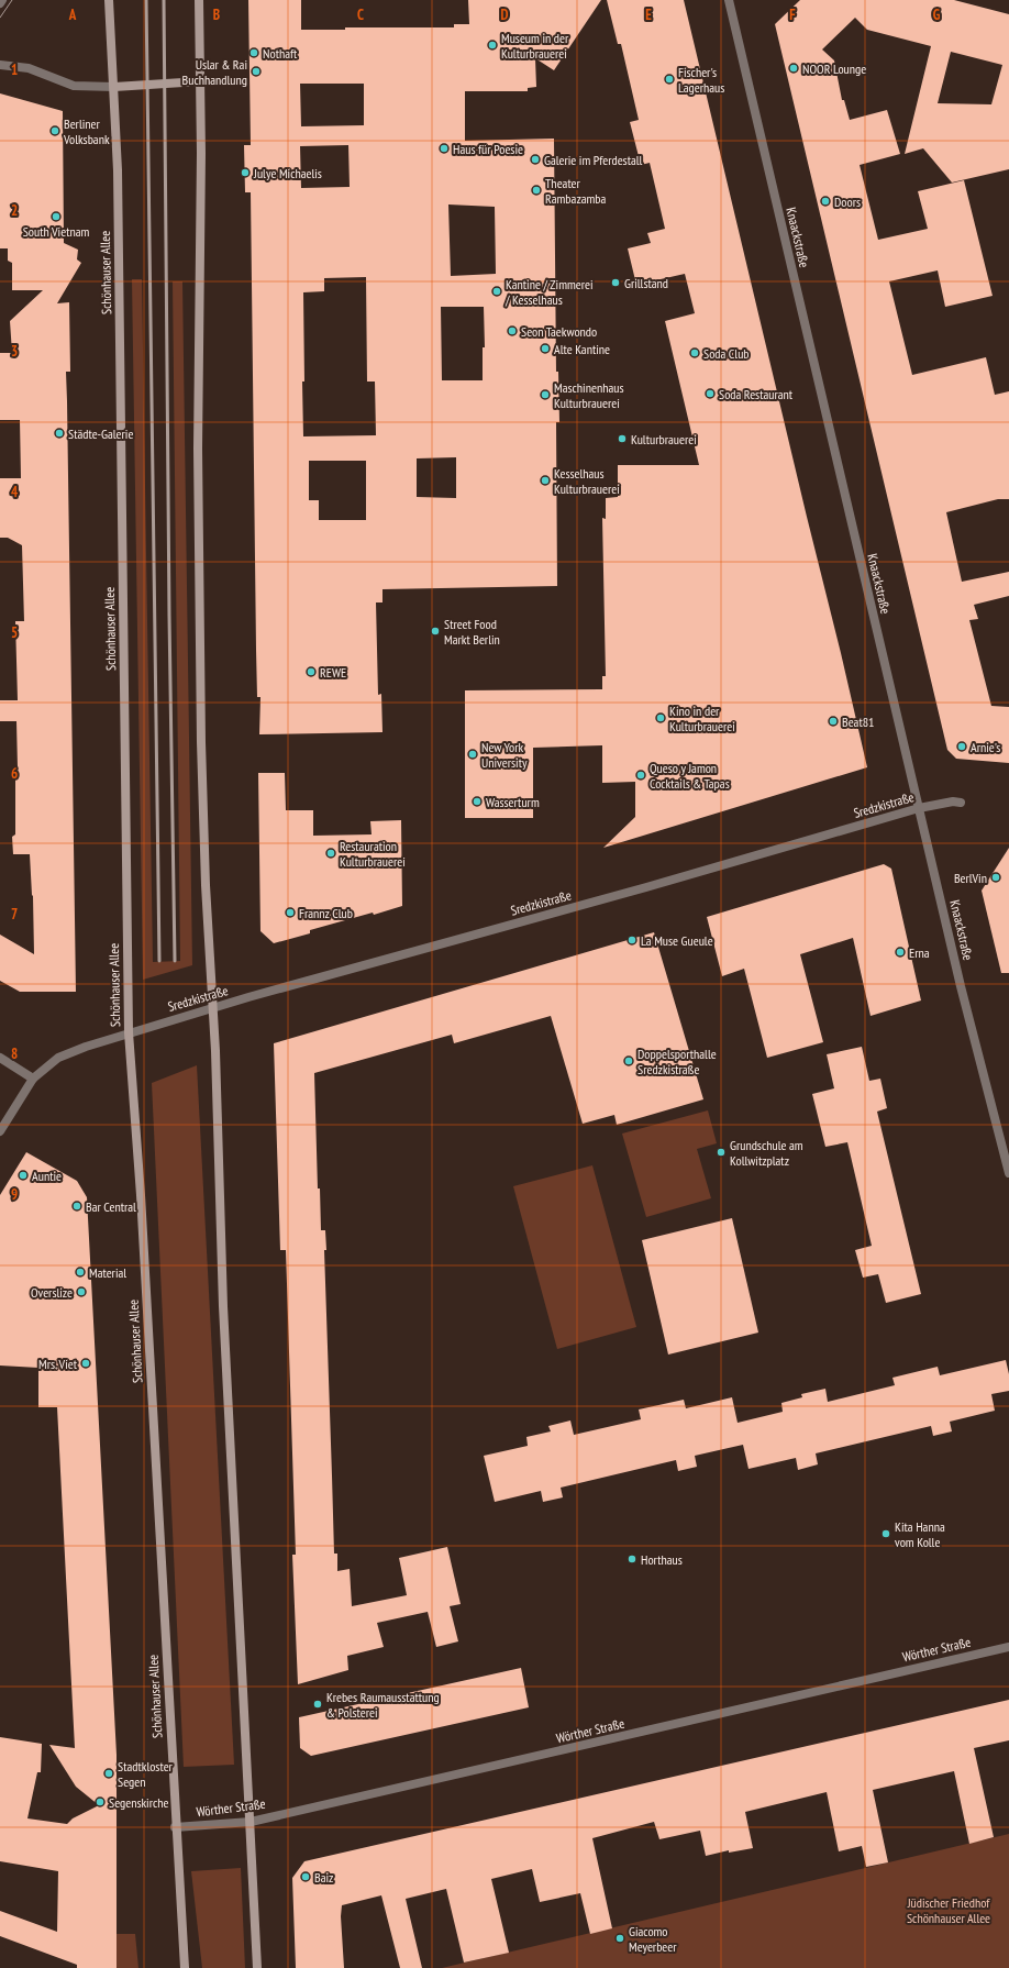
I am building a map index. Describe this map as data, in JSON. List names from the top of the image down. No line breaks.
{"streets":{"main road":["Schönhauser Allee"],"street":["Knaackstraße","Sredzkistraße","Wörther Straße"]},"crossings":[["Knaackstraße","Sredzkistraße"],["Schönhauser Allee","Sredzkistraße"],["Schönhauser Allee","Wörther Straße"]],"parks":["Jüdischer Friedhof Schönhauser Allee"],"places":["Museum in der Kulturbrauerei","Nothaft","NOOR Lounge","Uslar & Rai Buchhandlung","Fischer's Lagerhaus","Berliner Volksbank","Haus für Poesie","Galerie im Pferdestall","Julye Michaelis","Theater Rambazamba","Doors","South Vietnam","Grillstand","Kantine / Zimmerei / Kesselhaus","Seon Taekwondo","Alte Kantine","Soda Club","Soda Restaurant","Maschinenhaus Kulturbrauerei","Städte-Galerie","Kulturbrauerei","Kesselhaus Kulturbrauerei","Street Food Markt Berlin","REWE","Kino in der Kulturbrauerei","Beat81","Arnie's","New York University","Queso y Jamon Cocktails & Tapas","Wasserturm","Restauration Kulturbrauerei","BerlVin","Frannz Club","La Muse Gueule","Erna","Doppelsporthalle Sredzkistraße","Grundschule am Kollwitzplatz","Auntie","Bar Central","Material","Overslize","Mrs. Viet","Kita Hanna vom Kolle","Horthaus","Krebes Raumausstattung & Polsterei","Stadtkloster Segen","Segenskirche","Baiz","Giacomo Meyerbeer"],"grid":{"columns":["A","B","C","D","E","F","G"],"rows":["1","2","3","4","5","6","7","8","9"]}}
